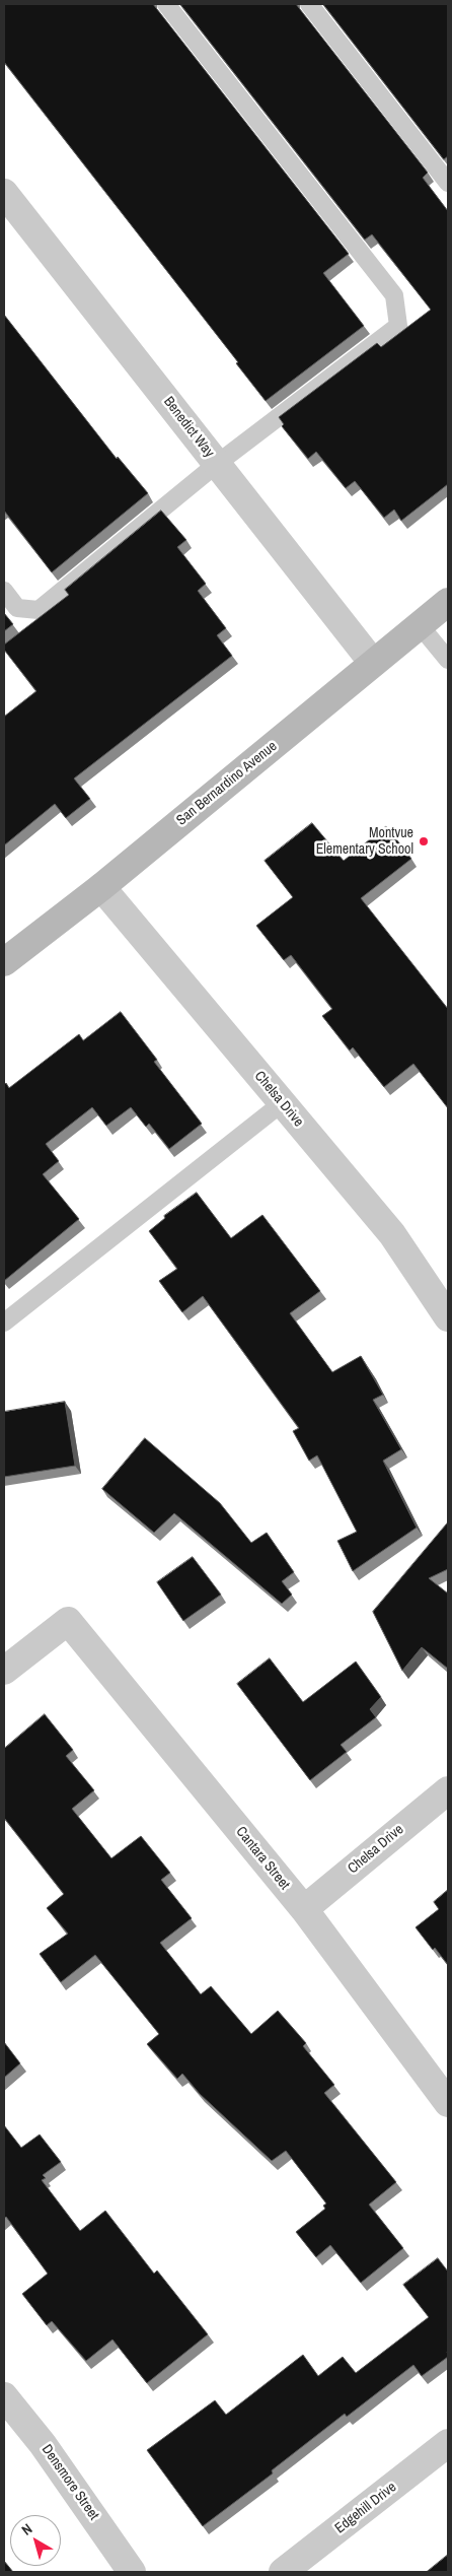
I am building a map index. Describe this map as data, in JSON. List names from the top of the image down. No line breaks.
{"streets":{"main road":["San Bernardino Avenue"],"street":["Benedict Way","Chelsa Drive","Cantara Street","Densmore Street","Edgehill Drive"]},"crossings":[["Benedict Way","San Bernardino Avenue"],["San Bernardino Avenue","Chelsa Drive"],["Chelsa Drive","Cantara Street"]],"places":["Montvue Elementary School"],"north":"top left"}
